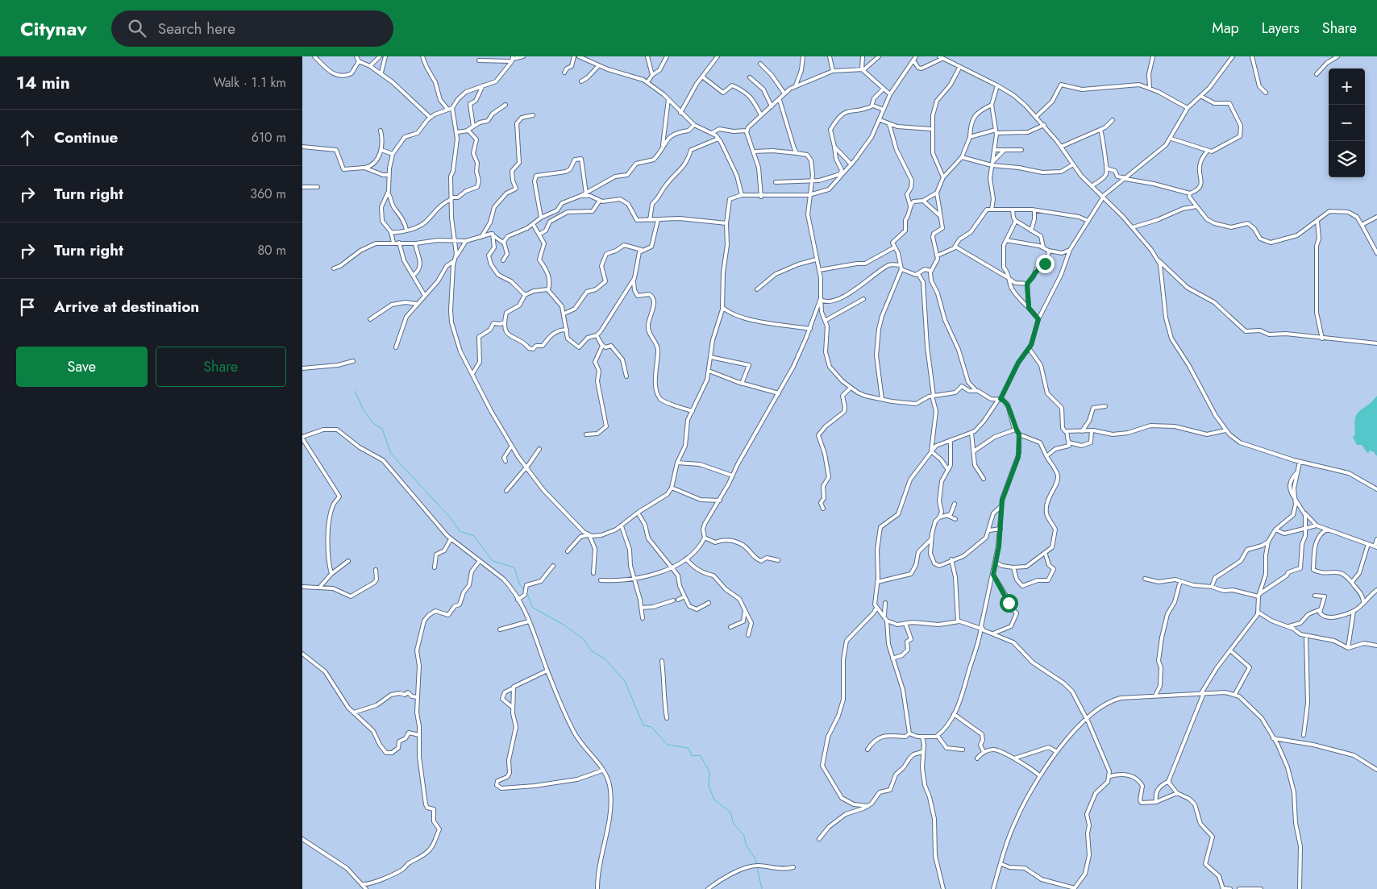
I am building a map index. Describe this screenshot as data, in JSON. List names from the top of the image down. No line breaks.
{"page":{"header":"Citynav","search":"Search here","nav":["Map","Layers","Share"],"heading":["14 min","Walk · 1.1 km"],"map_buttons":["+","−"],"list":[["Continue","610 m"],["Turn right","360 m"],["Turn right","80 m"],"Arrive at destination"],"buttons":["Save","Share"]}}
